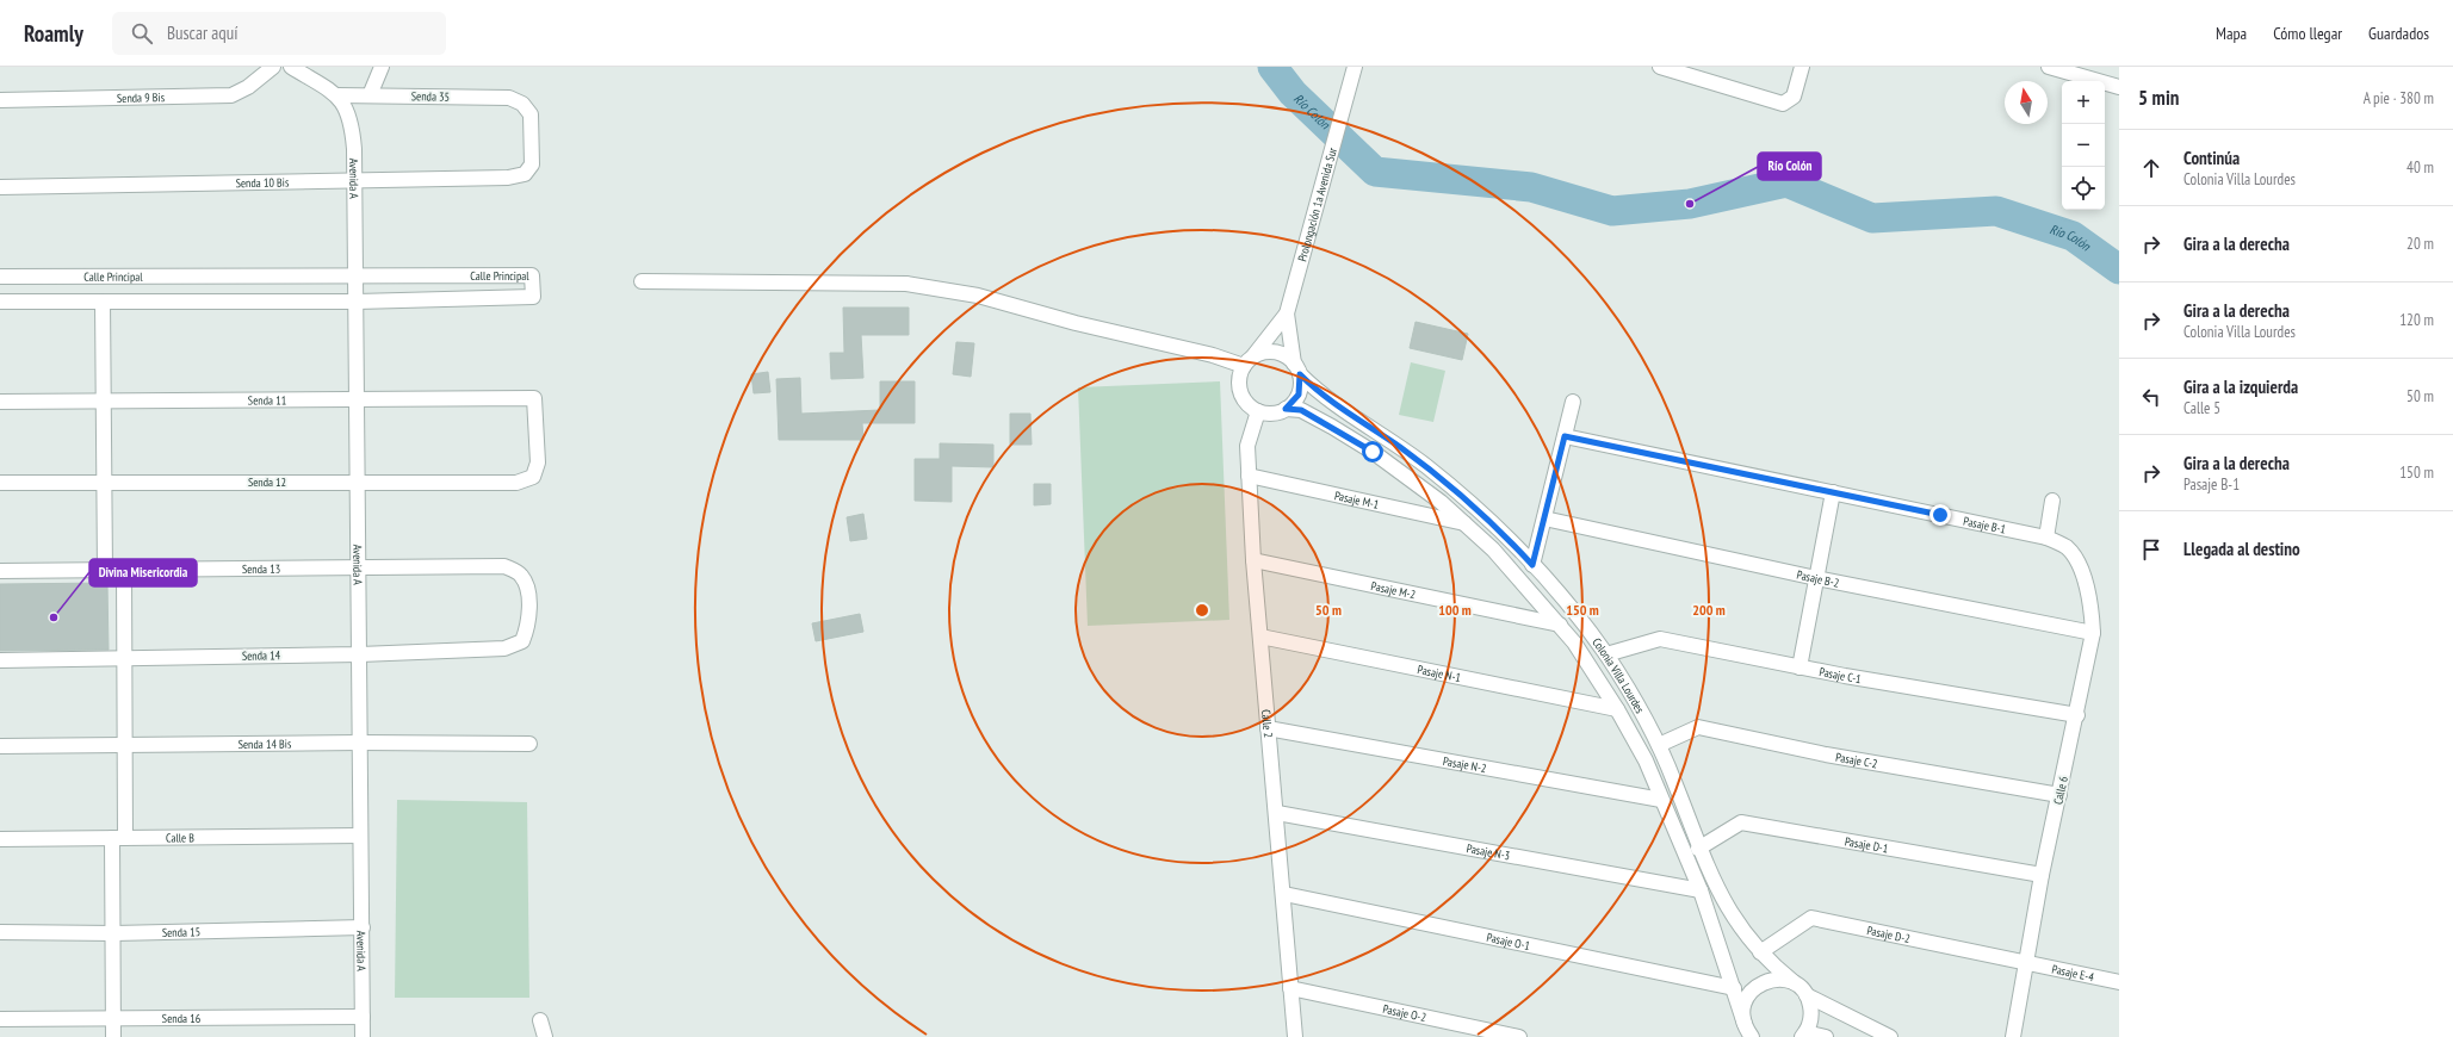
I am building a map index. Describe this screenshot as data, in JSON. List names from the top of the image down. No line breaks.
{"streets":{"street":["Senda 9 Bis","Senda 35","Avenida A","Senda 10 Bis","Prolongación 1a Avenida Sur","Calle Principal","Senda 11","Senda 12","Pasaje M-1","Pasaje B-1","Senda 13","Pasaje B-2","Pasaje M-2","Senda 14","Pasaje N-1","Pasaje C-1","Colonia Villa Lourdes","Calle 2","Senda 14 Bis","Pasaje C-2","Pasaje N-2","Calle 6","Calle B","Pasaje D-1","Pasaje N-3","Senda 15","Pasaje D-2","Pasaje O-1","Pasaje E-4","Pasaje O-2","Senda 16"]},"crossings":[["Senda 35","Avenida A"],["Senda 35","Senda 10 Bis"],["Avenida A","Senda 10 Bis"],["Avenida A","Calle Principal"],["Avenida A","Senda 11"],["Avenida A","Senda 12"],["Avenida A","Senda 13"],["Avenida A","Senda 14"],["Avenida A","Senda 14 Bis"],["Avenida A","Calle B"],["Avenida A","Senda 15"],["Avenida A","Senda 16"],["Prolongación 1a Avenida Sur","Colonia Villa Lourdes"],["Prolongación 1a Avenida Sur","Calle 2"],["Senda 11","Senda 12"],["Pasaje M-1","Colonia Villa Lourdes"],["Pasaje M-1","Calle 2"],["Pasaje B-1","Calle 6"],["Senda 13","Senda 14"],["Pasaje B-2","Calle 6"],["Pasaje M-2","Colonia Villa Lourdes"],["Pasaje M-2","Calle 2"],["Pasaje N-1","Colonia Villa Lourdes"],["Pasaje N-1","Calle 2"],["Pasaje C-1","Colonia Villa Lourdes"],["Pasaje C-1","Calle 6"],["Colonia Villa Lourdes","Calle 2"],["Colonia Villa Lourdes","Pasaje C-2"],["Colonia Villa Lourdes","Pasaje N-2"],["Colonia Villa Lourdes","Pasaje D-1"],["Colonia Villa Lourdes","Pasaje N-3"],["Colonia Villa Lourdes","Pasaje D-2"],["Colonia Villa Lourdes","Pasaje O-1"],["Calle 2","Pasaje N-2"],["Calle 2","Pasaje N-3"],["Calle 2","Pasaje O-1"],["Calle 2","Pasaje O-2"],["Pasaje C-2","Calle 6"],["Calle 6","Pasaje D-1"],["Calle 6","Pasaje D-2"],["Calle 6","Pasaje E-4"],["Pasaje D-2","Pasaje E-4"]],"water":["Río Colón"],"places":["Río Colón","Divina Misericordia"],"north":"top","page":{"header":"Roamly","search":"Buscar aquí","nav":["Mapa","Cómo llegar","Guardados"],"heading":["5 min","A pie · 380 m"],"map_buttons":["+","−"],"list":[["Continúa","Colonia Villa Lourdes","40 m"],["Gira a la derecha","20 m"],["Gira a la derecha","Colonia Villa Lourdes","120 m"],["Gira a la izquierda","Calle 5","50 m"],["Gira a la derecha","Pasaje B-1","150 m"],"Llegada al destino"]},"rings":["50 m","100 m","150 m","200 m"]}
